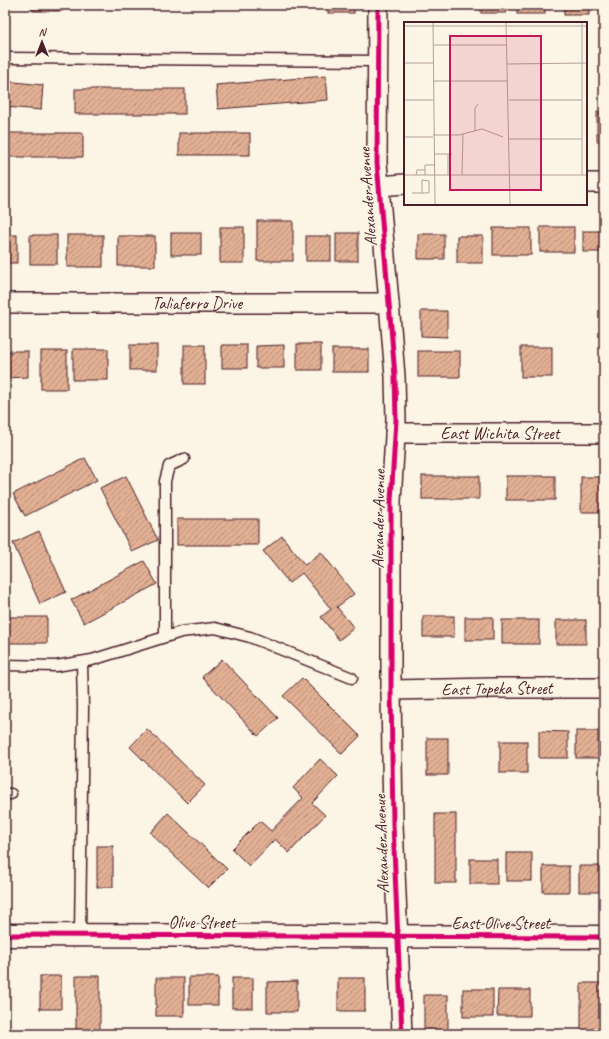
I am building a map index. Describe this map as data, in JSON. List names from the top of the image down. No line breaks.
{"streets":{"street":["Alexander Avenue","Taliaferro Drive","East Wichita Street","East Topeka Street","Olive Street","East Olive Street"]},"crossings":[["Alexander Avenue","Taliaferro Drive"],["Alexander Avenue","East Wichita Street"],["Alexander Avenue","East Topeka Street"],["Alexander Avenue","Olive Street"],["Alexander Avenue","East Olive Street"],["Olive Street","East Olive Street"]],"north":"top"}
